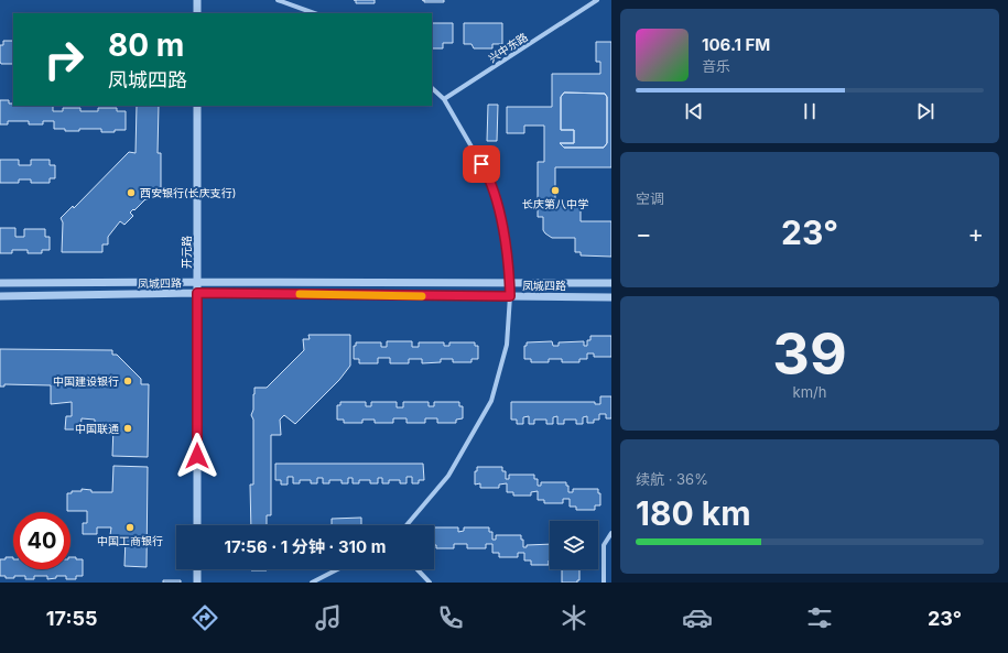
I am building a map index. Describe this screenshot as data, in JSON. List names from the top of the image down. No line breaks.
{"streets":{"street":["兴中东路","开元路","凤城四路"]},"crossings":[["开元路","凤城四路"]],"places":["长庆第八中学","西安银行(长庆支行)","中国建设银行","中国联通","中国工商银行"],"page":{"turn":["80 m","凤城四路"],"song":["106.1 FM","音乐"],"tile":["空调",["39","km/h"],["续航 · 36%","180 km"]],"heat":["−","23°","+"],"limit":"40","trip":"17:56 · 1 分钟 · 310 m","tabs":["17:55","23°"]}}
